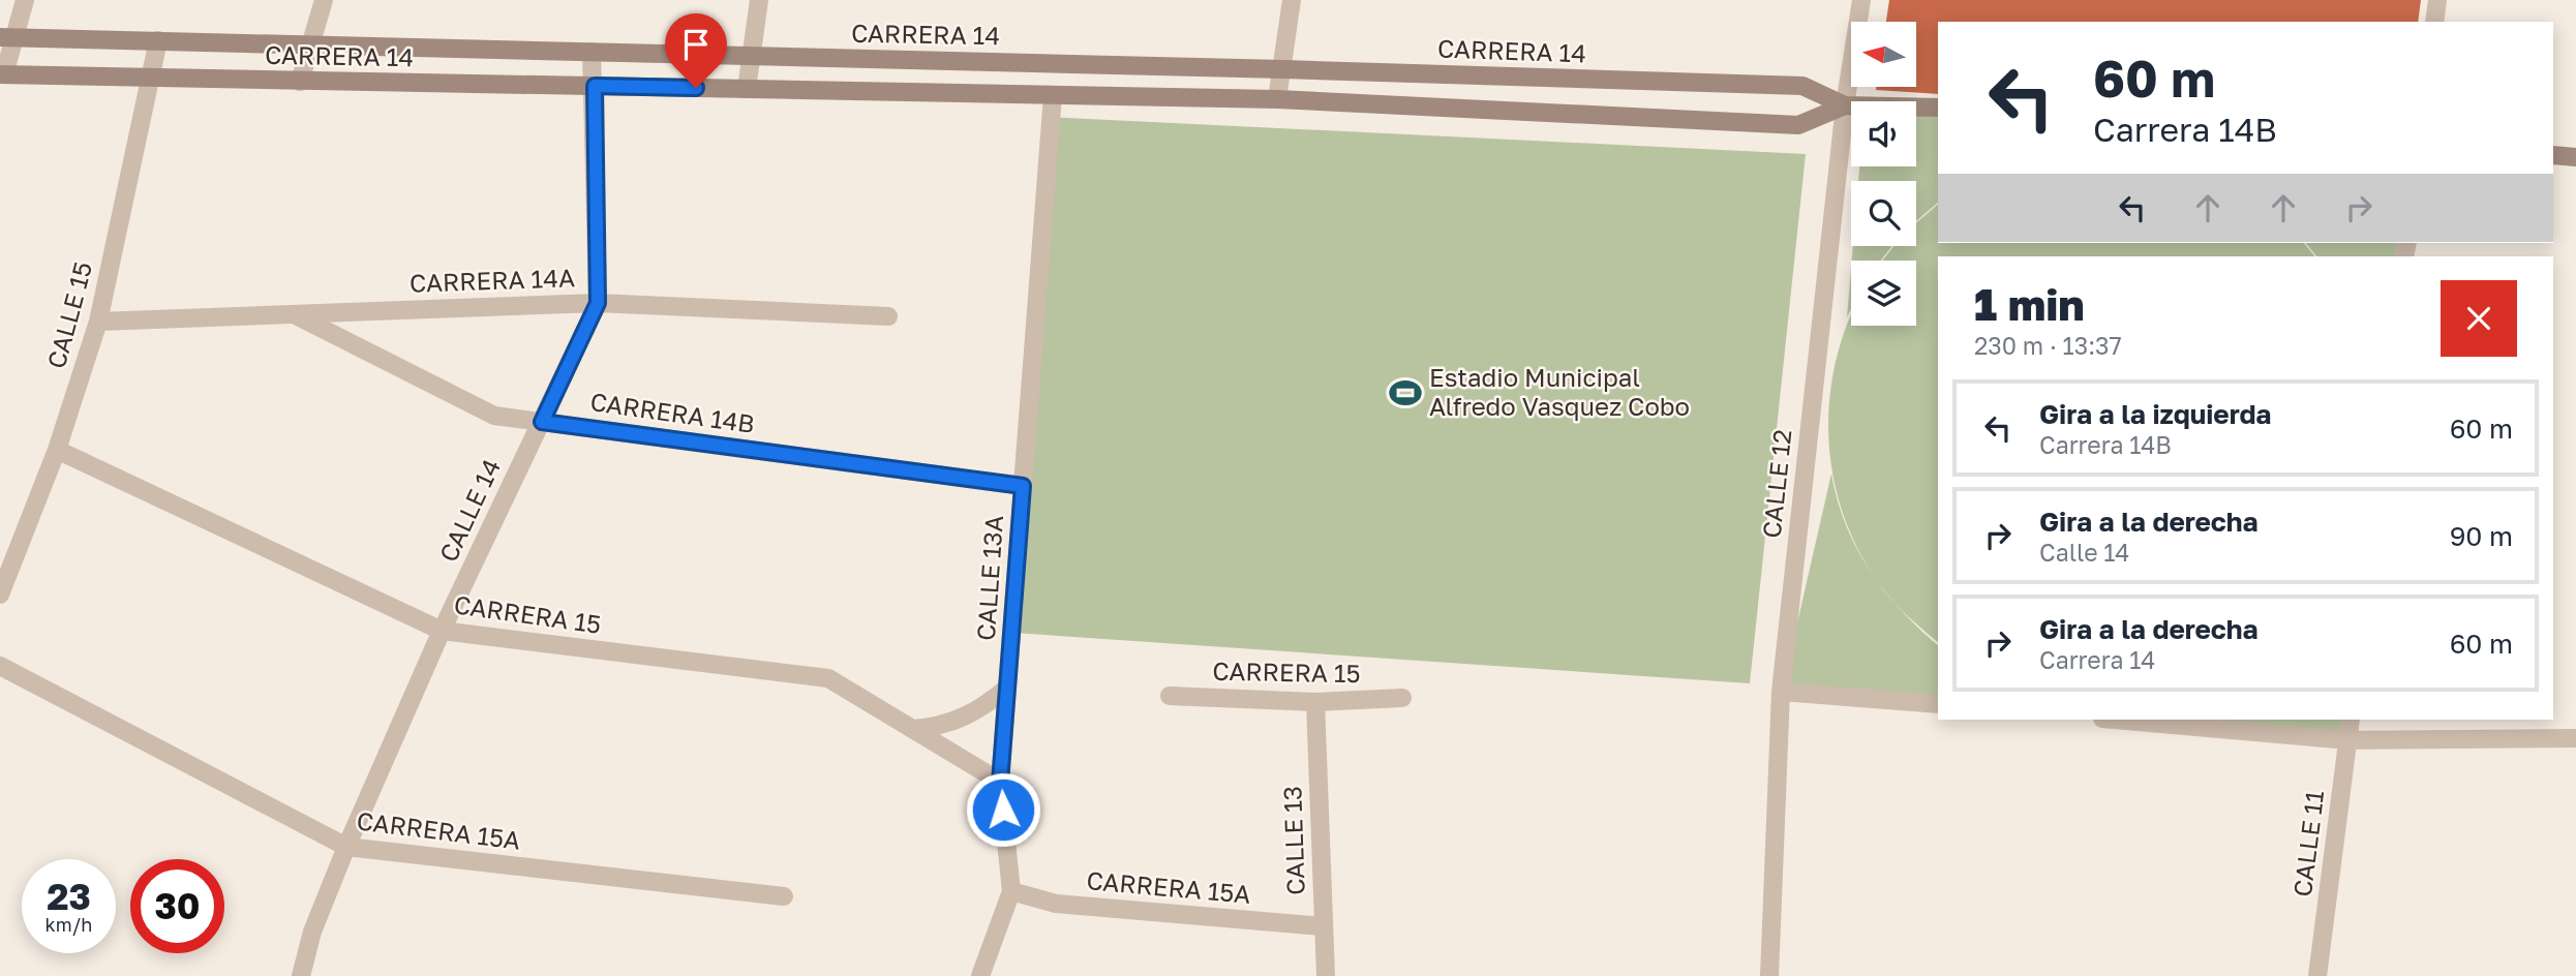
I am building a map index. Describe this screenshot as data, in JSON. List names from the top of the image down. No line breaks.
{"streets":{"street":["CARRERA 14","CARRERA 14A","CALLE 15","CARRERA 14B","CALLE 12","CALLE 14","CALLE 13A","CARRERA 15","CARRERA 15A","CALLE 13","CALLE 11"]},"crossings":[["CARRERA 14","CALLE 15"],["CARRERA 14","CALLE 12"],["CARRERA 14","CALLE 14"],["CARRERA 14","CALLE 13A"],["CARRERA 14A","CALLE 15"],["CARRERA 14A","CARRERA 14B"],["CARRERA 14A","CALLE 14"],["CALLE 15","CARRERA 15"],["CARRERA 14B","CALLE 14"],["CARRERA 14B","CALLE 13A"],["CALLE 14","CARRERA 15"],["CALLE 14","CARRERA 15A"],["CALLE 13A","CARRERA 15"],["CALLE 13A","CARRERA 15A"],["CARRERA 15","CALLE 13"],["CARRERA 15A","CALLE 13"]],"places":{"sports":["Estadio Municipal Alfredo Vasquez Cobo"]},"north":"left","page":{"turn":["60 m","Carrera 14B"],"heading":["1 min","230 m · 13:37"],"list":[{"name":"Gira a la izquierda","note":"Carrera 14B","value":"60 m"},{"name":"Gira a la derecha","note":"Calle 14","value":"90 m"},{"name":"Gira a la derecha","note":"Carrera 14","value":"60 m"}],"speed":"23 km/h","limit":"30"}}
